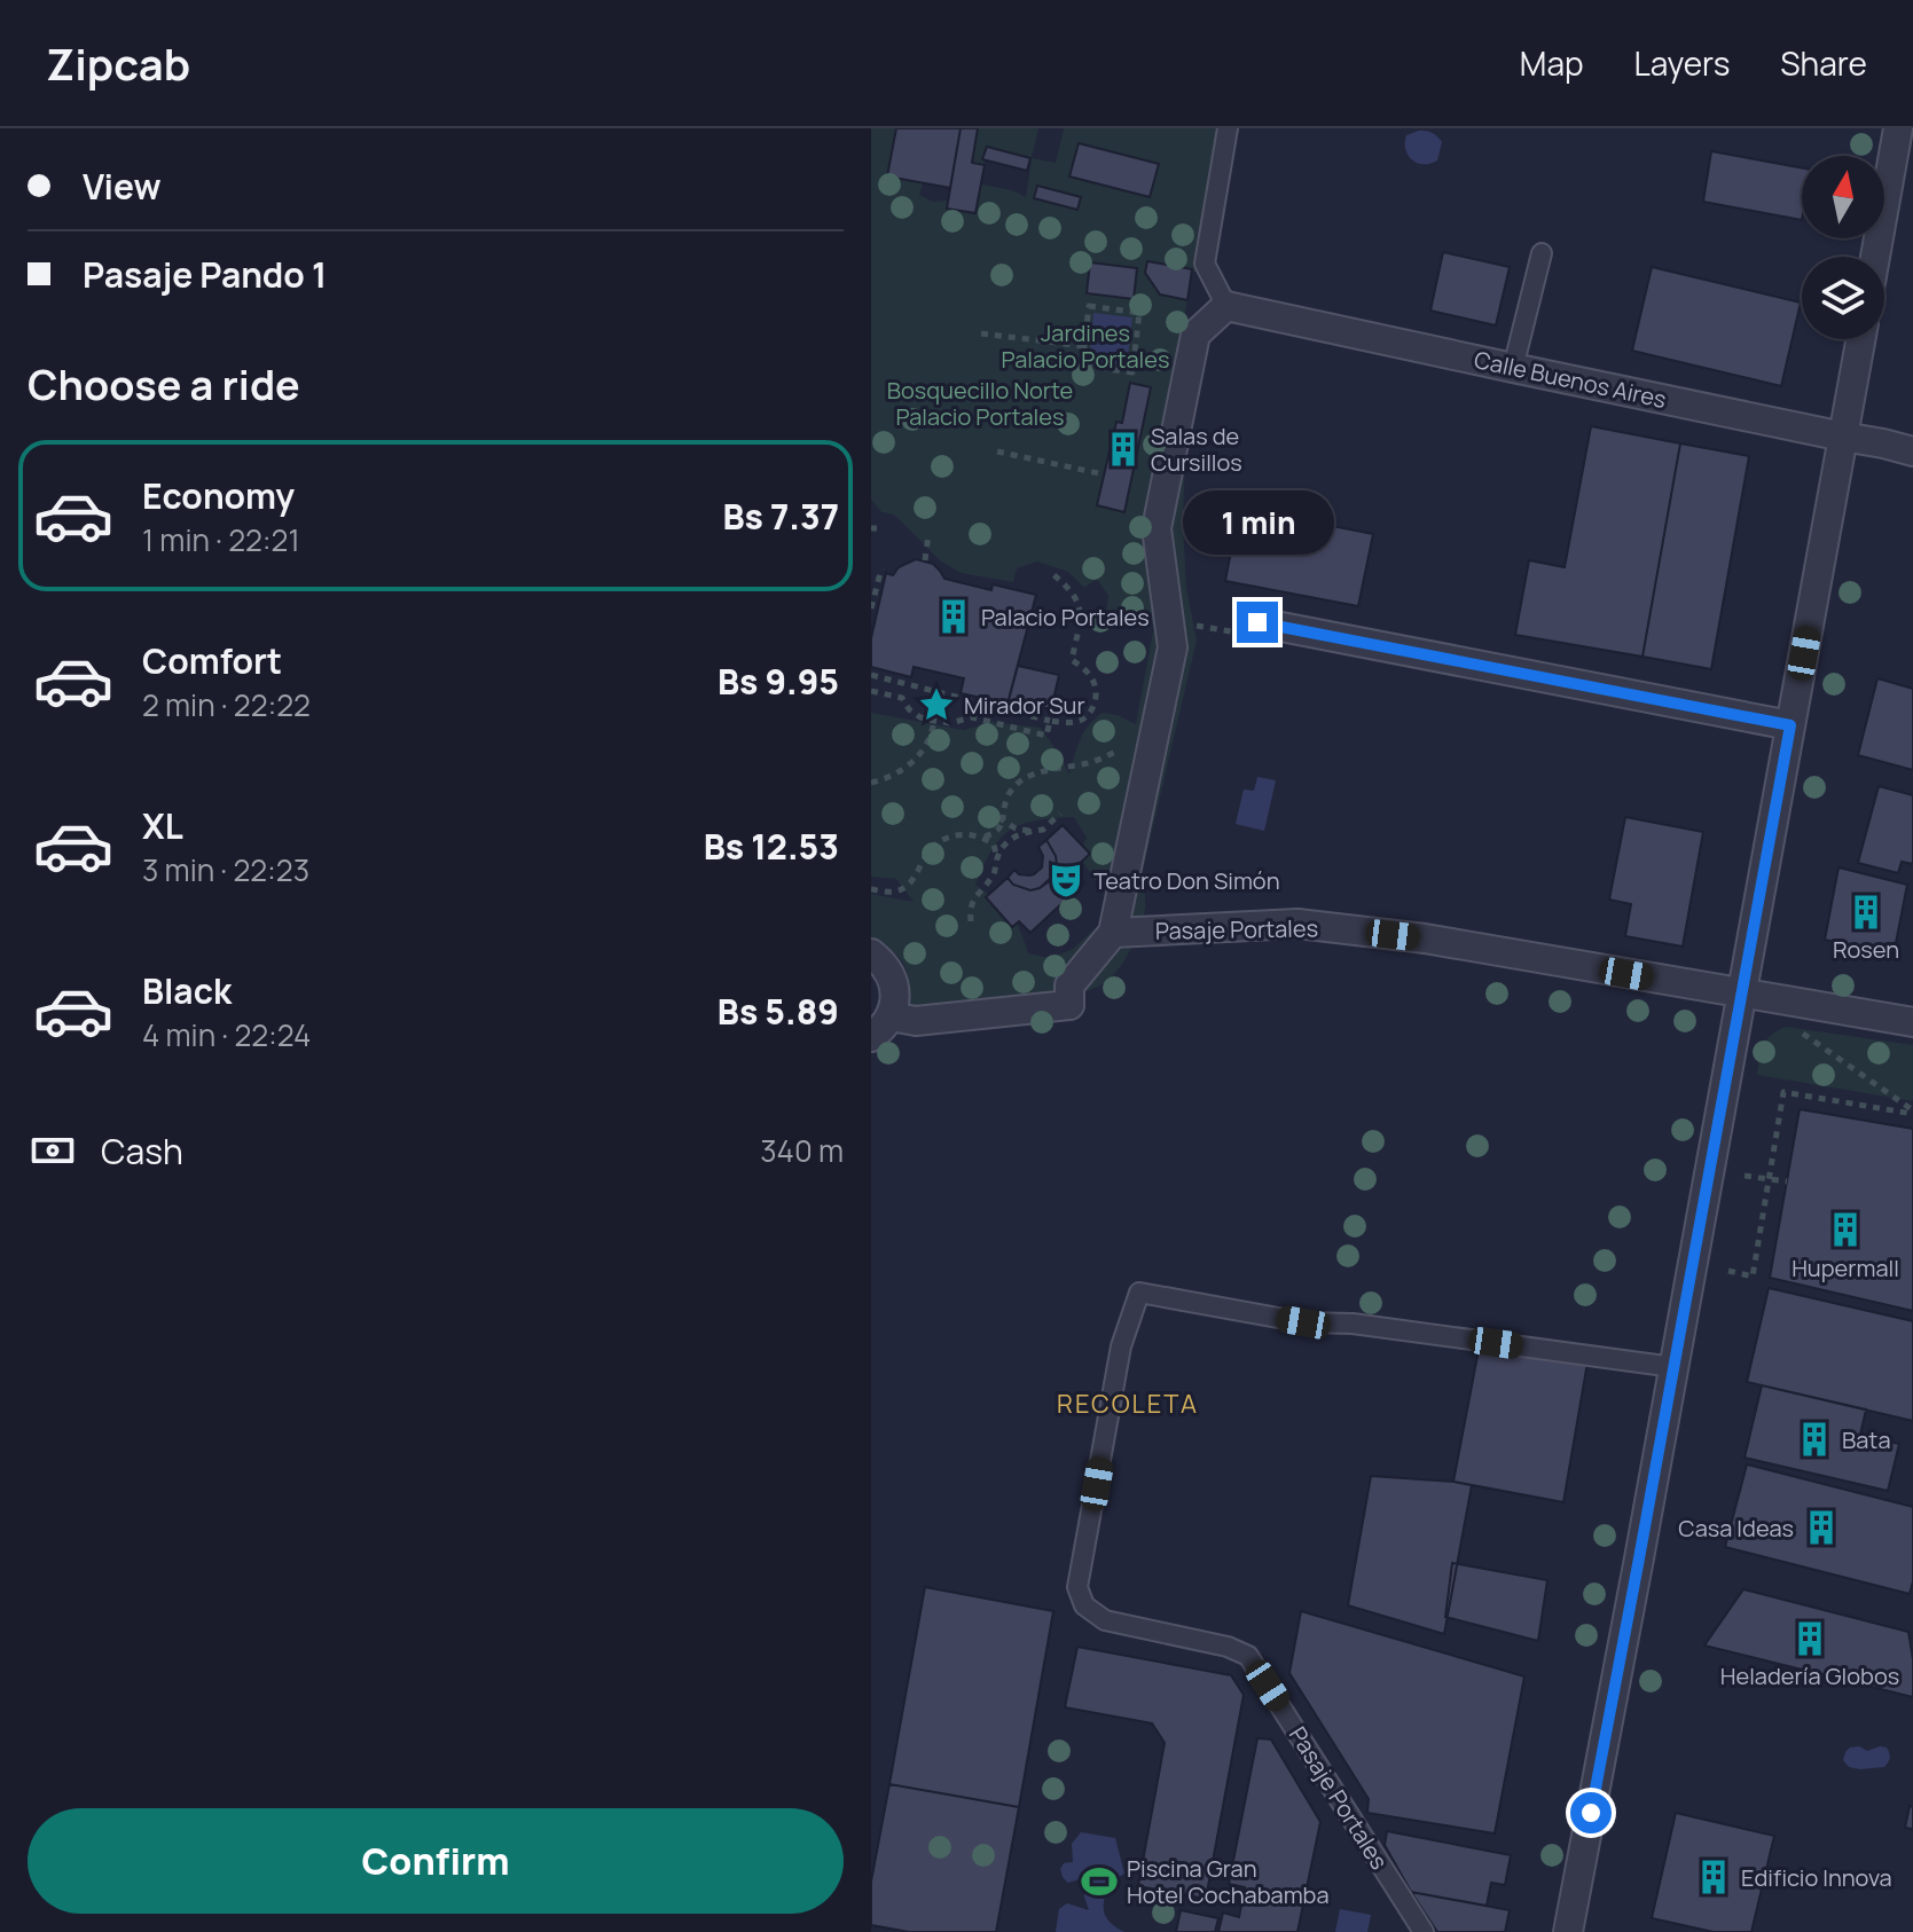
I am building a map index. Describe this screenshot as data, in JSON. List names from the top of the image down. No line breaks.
{"streets":{"street":["Calle Buenos Aires","Pasaje Portales"]},"districts":["RECOLETA"],"parks":["Jardines Palacio Portales","Bosquecillo Norte Palacio Portales"],"places":{"building":["Salas de Cursillos","Palacio Portales","Rosen","Hupermall","Bata","Casa Ideas","Heladería Globos","Edificio Innova"],"place":["Mirador Sur"],"theatre":["Teatro Don Simón"],"sports":["Piscina Gran Hotel Cochabamba"]},"north":"top","page":{"header":"Zipcab","nav":["Map","Layers","Share"],"banner":["View","Pasaje Pando 1"],"heading":"Choose a ride","list":[{"name":"Economy","note":"1 min · 22:21","value":"Bs 7.37"},{"name":"Comfort","note":"2 min · 22:22","value":"Bs 9.95"},{"name":"XL","note":"3 min · 22:23","value":"Bs 12.53"},{"name":"Black","note":"4 min · 22:24","value":"Bs 5.89"}],"bubble":"1 min","pay":["Cash","340 m"],"buttons":"Confirm"}}
